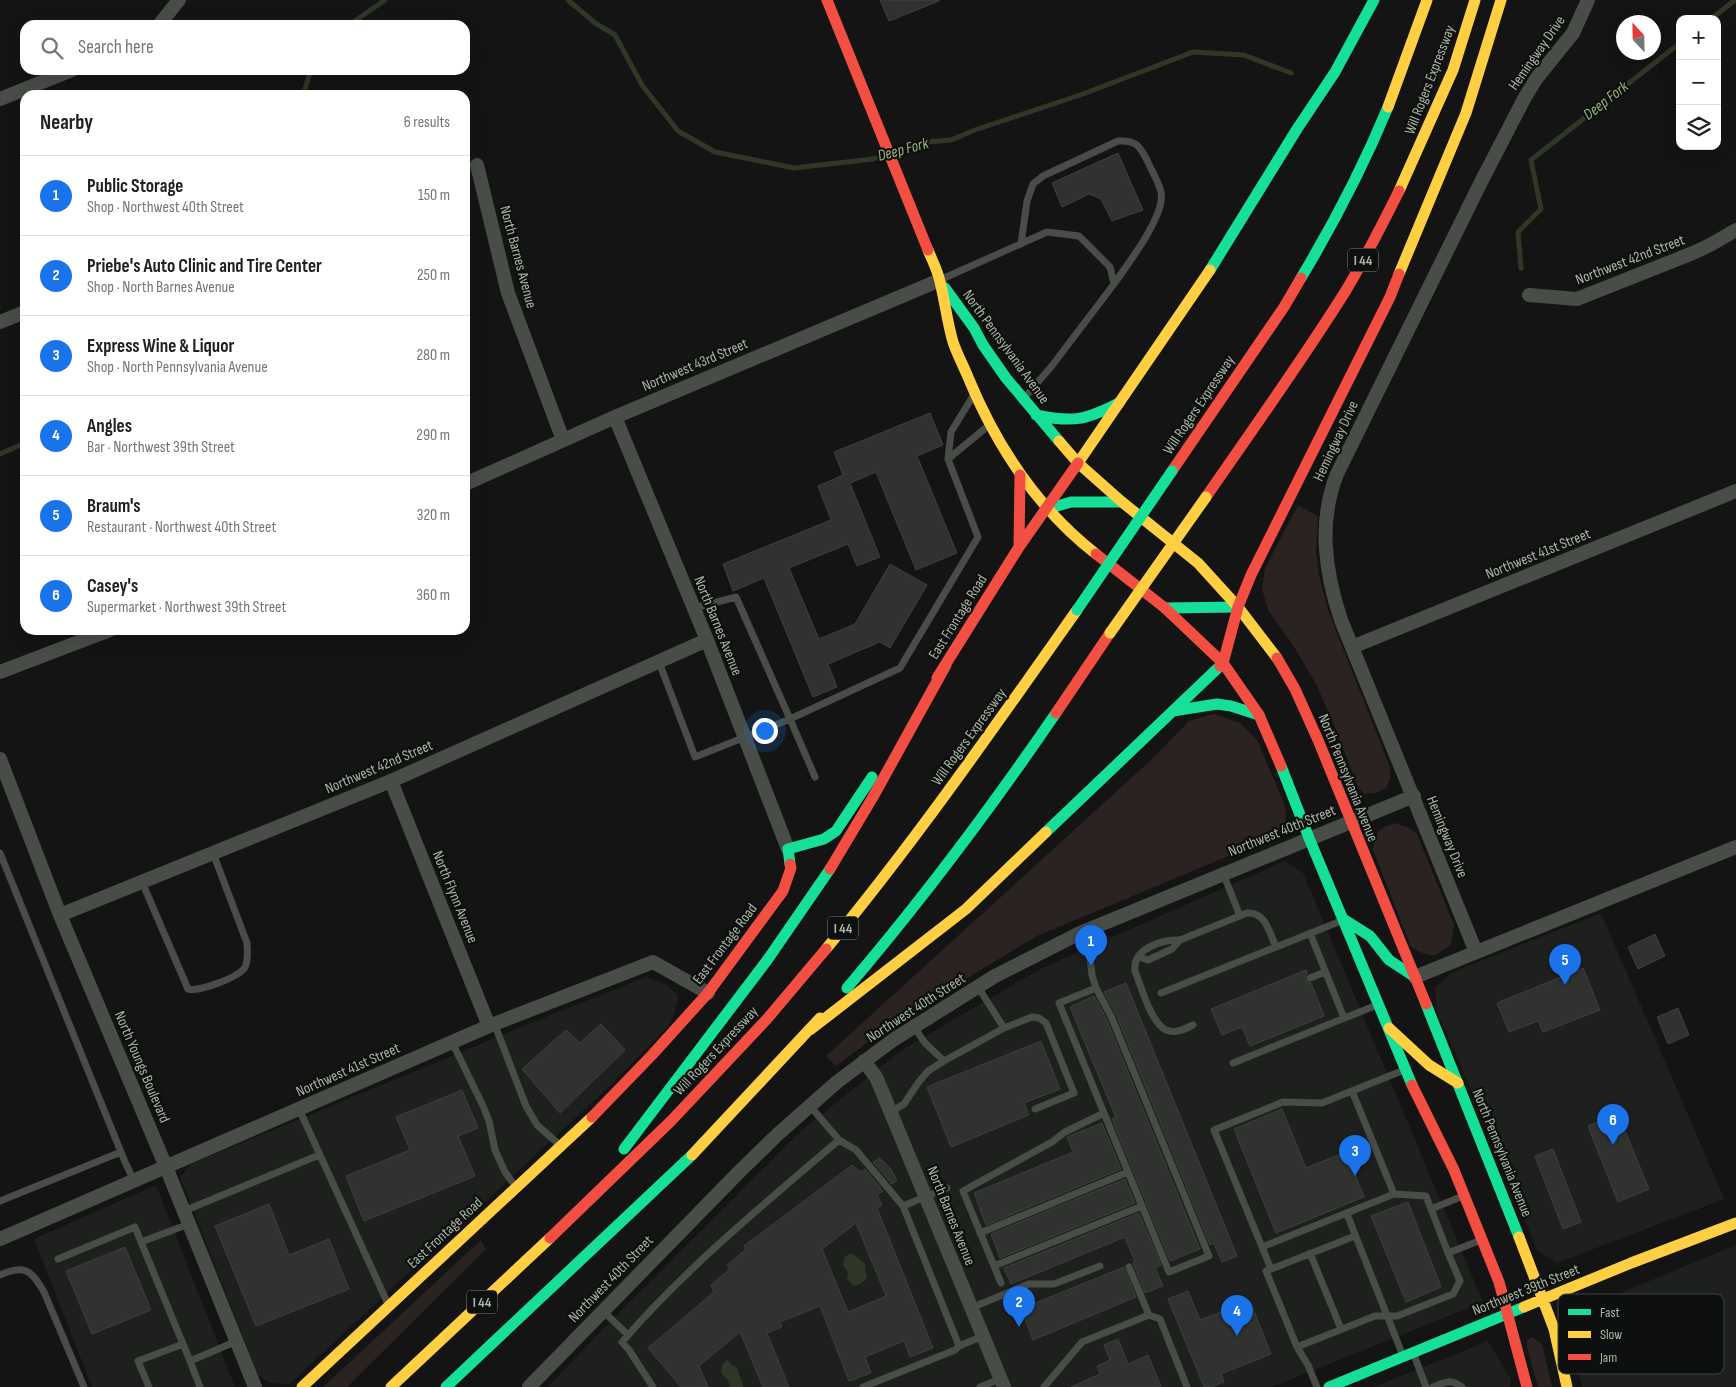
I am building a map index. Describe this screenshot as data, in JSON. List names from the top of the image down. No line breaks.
{"streets":{"main road":["Will Rogers Expressway","I 44","North Pennsylvania Avenue","East Frontage Road","Northwest 39th Street"],"street":["Hemingway Drive","North Barnes Avenue","Northwest 42nd Street","Northwest 43rd Street","Northwest 41st Street","Northwest 40th Street","North Flynn Avenue","North Youngs Boulevard"]},"crossings":[["Hemingway Drive","Northwest 41st Street"],["Hemingway Drive","Northwest 40th Street"],["North Barnes Avenue","Northwest 42nd Street"],["North Barnes Avenue","Northwest 43rd Street"],["North Barnes Avenue","East Frontage Road"],["North Barnes Avenue","Northwest 40th Street"],["Northwest 42nd Street","North Flynn Avenue"],["Northwest 42nd Street","North Youngs Boulevard"],["North Pennsylvania Avenue","Northwest 43rd Street"],["North Pennsylvania Avenue","East Frontage Road"],["North Pennsylvania Avenue","Northwest 40th Street"],["North Pennsylvania Avenue","Northwest 39th Street"],["Northwest 41st Street","East Frontage Road"],["Northwest 41st Street","North Flynn Avenue"],["Northwest 41st Street","North Youngs Boulevard"]],"water":["Deep Fork"],"legend":["Fast","Slow","Jam"],"north":"top","page":{"map_buttons":["+","−"],"search":"Search here","heading":["Nearby","6 results"],"list":[{"mark":"1","name":"Public Storage","note":"Shop · Northwest 40th Street","value":"150 m"},{"mark":"2","name":"Priebe's Auto Clinic and Tire Center","note":"Shop · North Barnes Avenue","value":"250 m"},{"mark":"3","name":"Express Wine & Liquor","note":"Shop · North Pennsylvania Avenue","value":"280 m"},{"mark":"4","name":"Angles","note":"Bar · Northwest 39th Street","value":"290 m"},{"mark":"5","name":"Braum's","note":"Restaurant · Northwest 40th Street","value":"320 m"},{"mark":"6","name":"Casey's","note":"Supermarket · Northwest 39th Street","value":"360 m"}],"pins":["1","5","6","3","2","4"]}}
